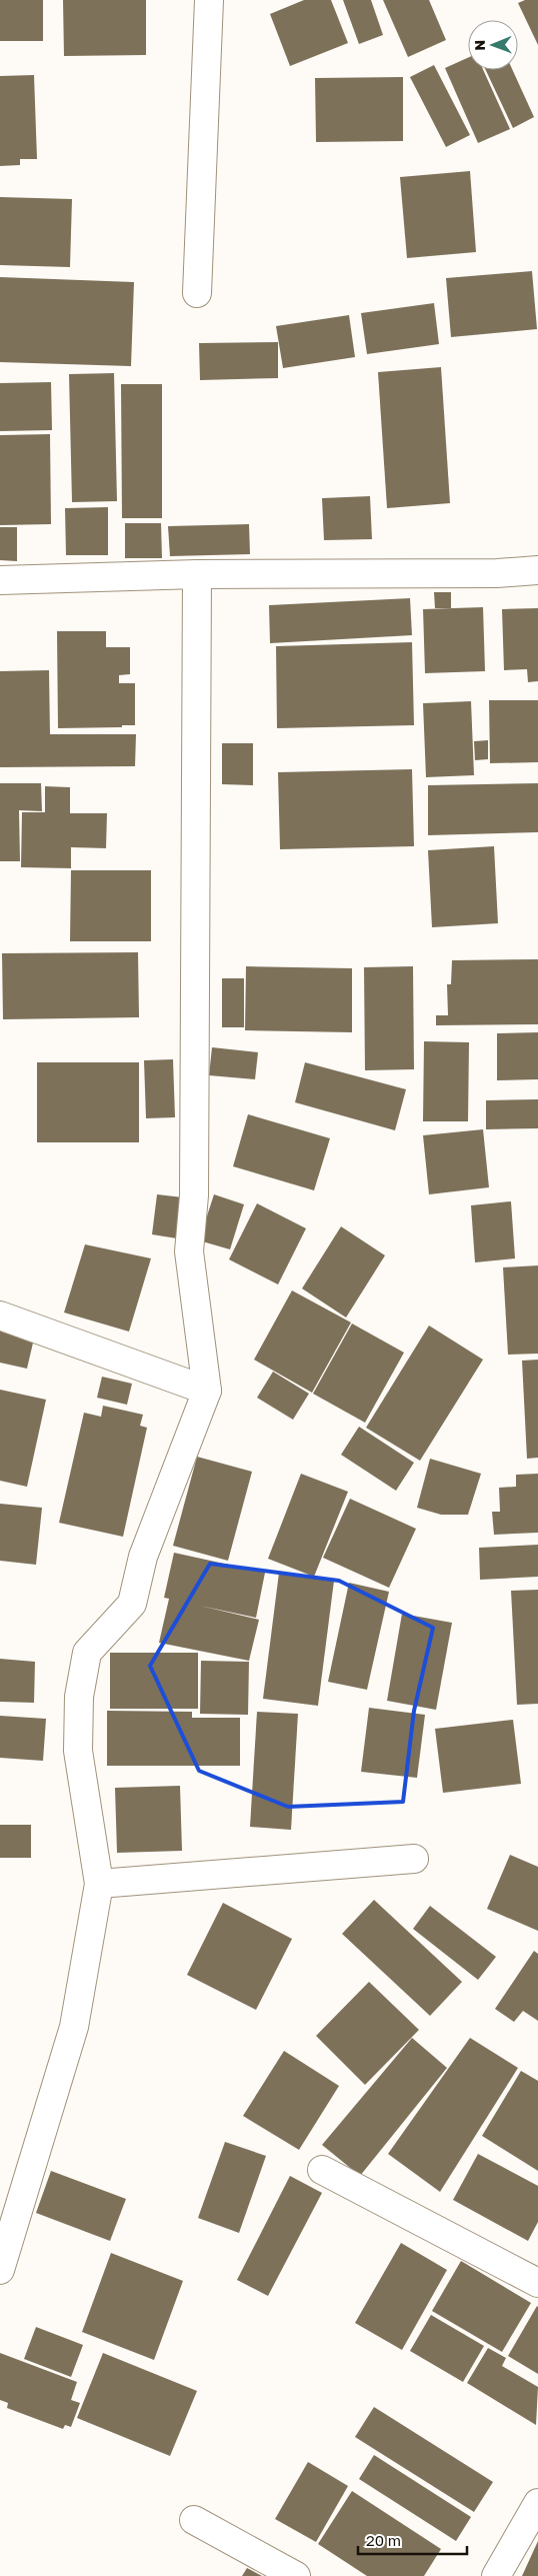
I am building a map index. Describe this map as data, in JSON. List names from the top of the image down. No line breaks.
{"scale_bar":"20 m","north":"left"}
